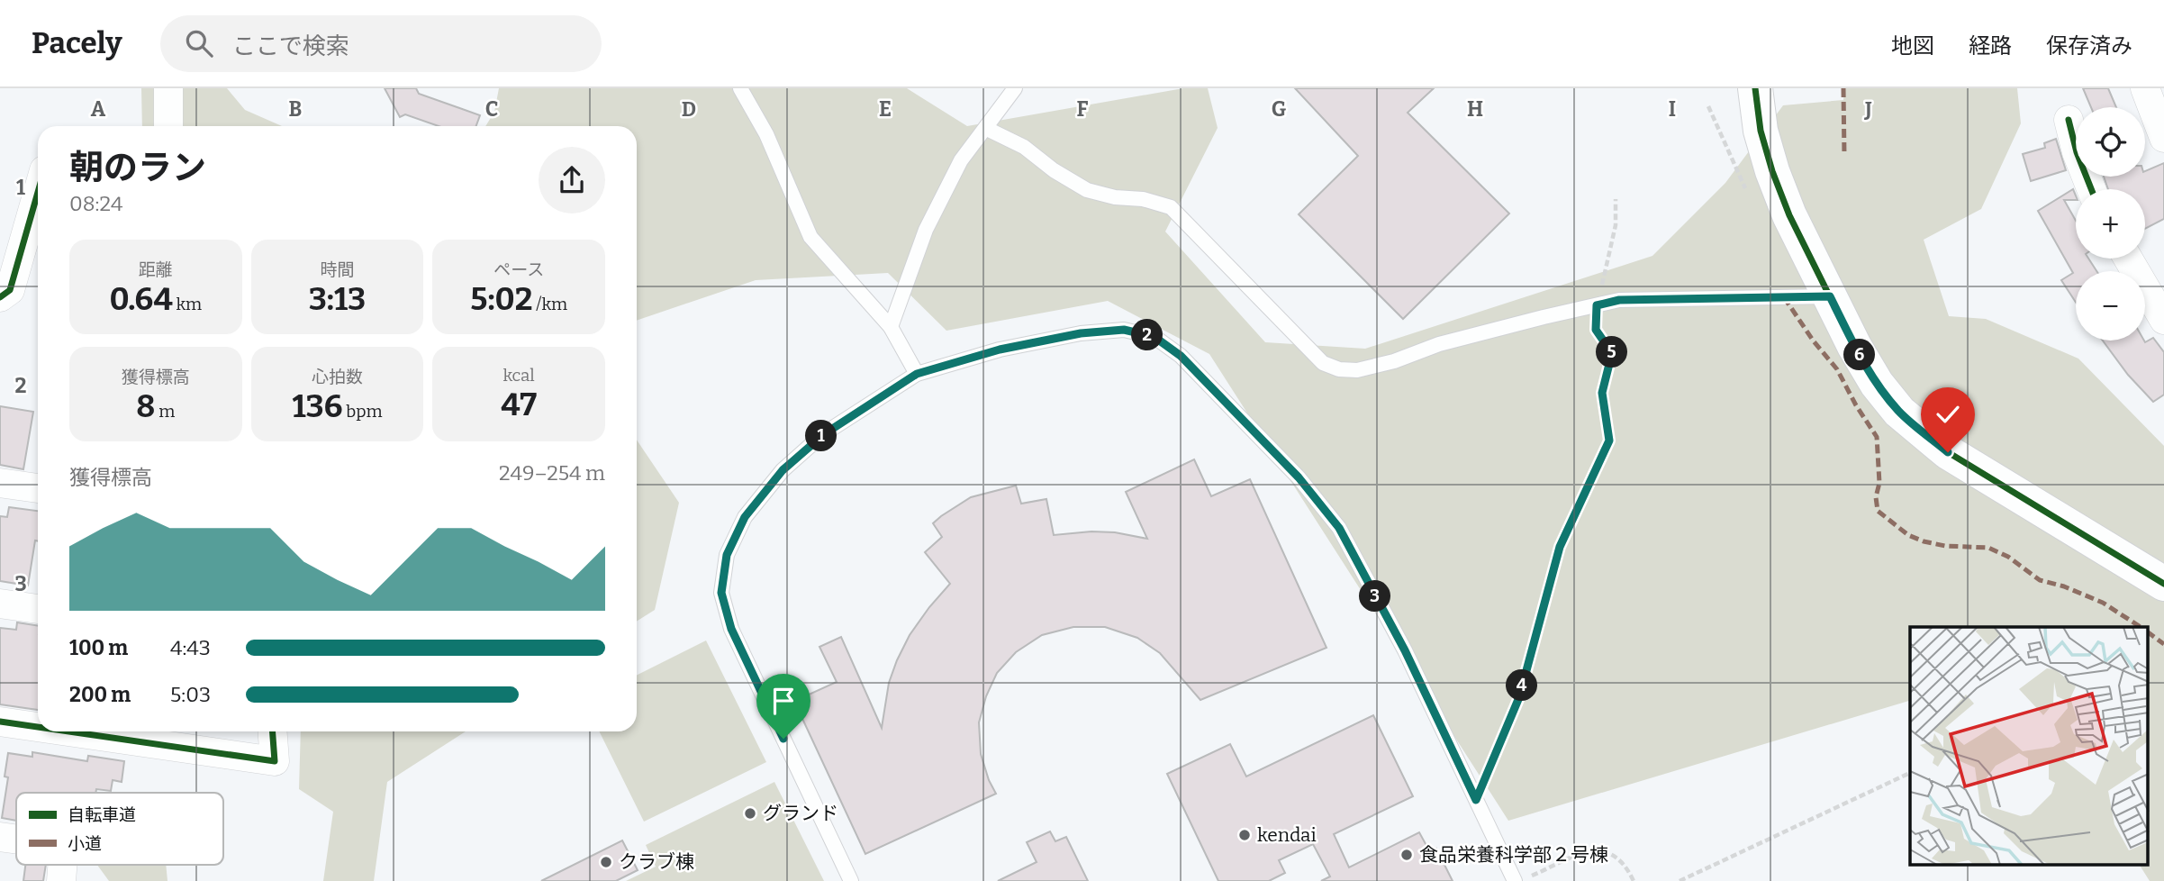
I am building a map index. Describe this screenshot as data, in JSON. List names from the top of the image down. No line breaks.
{"places":["グランド","kendai","食品栄養科学部２号棟","クラブ棟"],"legend":["自転車道","小道"],"page":{"header":"Pacely","search":"ここで検索","nav":["地図","経路","保存済み"],"map_buttons":["+","−"],"heading":["朝のラン","08:24"],"stats":[["距離","0.64 km"],["時間","3:13"],["ペース","5:02 /km"],["獲得標高","8 m"],["心拍数","136 bpm"],["kcal","47"]],"pins":["2","5","6","1","3","4"],"chart":["獲得標高","249–254 m"],"list":[{"name":"100 m","note":"4:43"},{"name":"200 m","note":"5:03"}]},"grid":{"columns":["A","B","C","D","E","F","G","H","I","J"],"rows":["1","2","3"]}}
